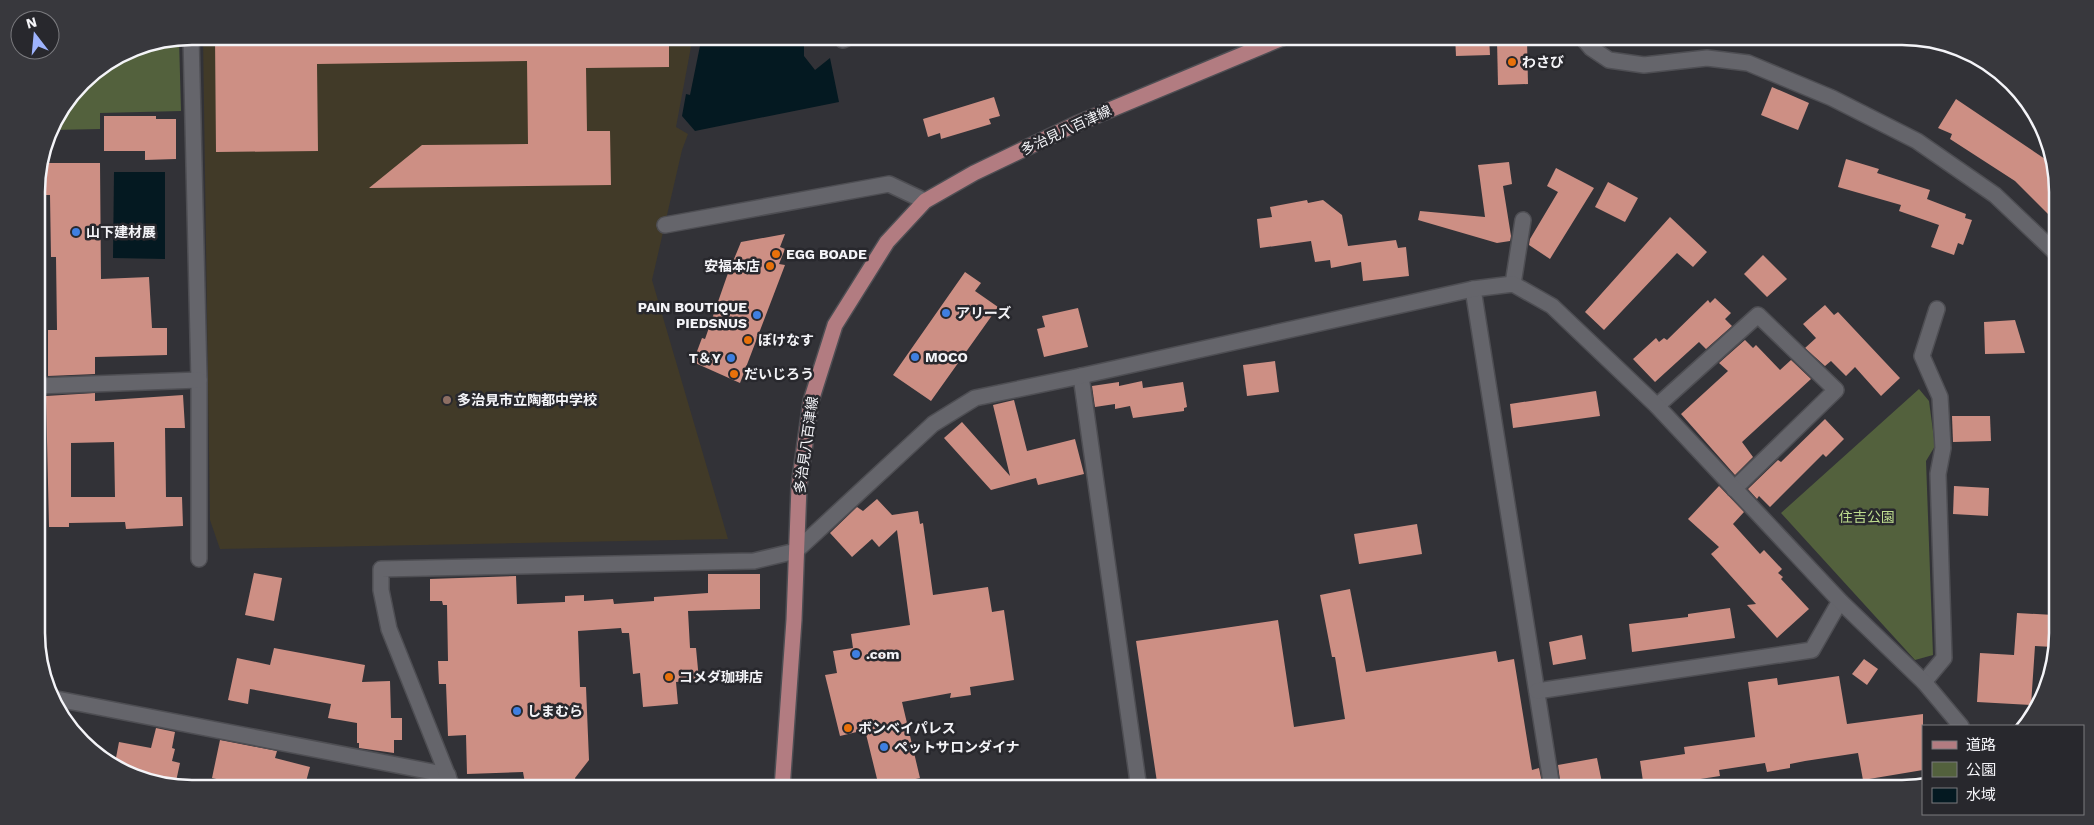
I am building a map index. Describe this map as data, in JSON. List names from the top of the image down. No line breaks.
{"streets":{"main road":["多治見八百津線"]},"parks":["住吉公園"],"places":["わさび","山下建材展","EGG BOADE","安福本店","アリーズ","PAIN BOUTIQUE PIEDSNUS","ぼけなす","MOCO","T＆Y","だいじろう","多治見市立陶都中学校",".com","コメダ珈琲店","しまむら","ボンベイパレス","ペットサロンダイナ"],"legend":["道路","公園","水域"],"north":"top"}
